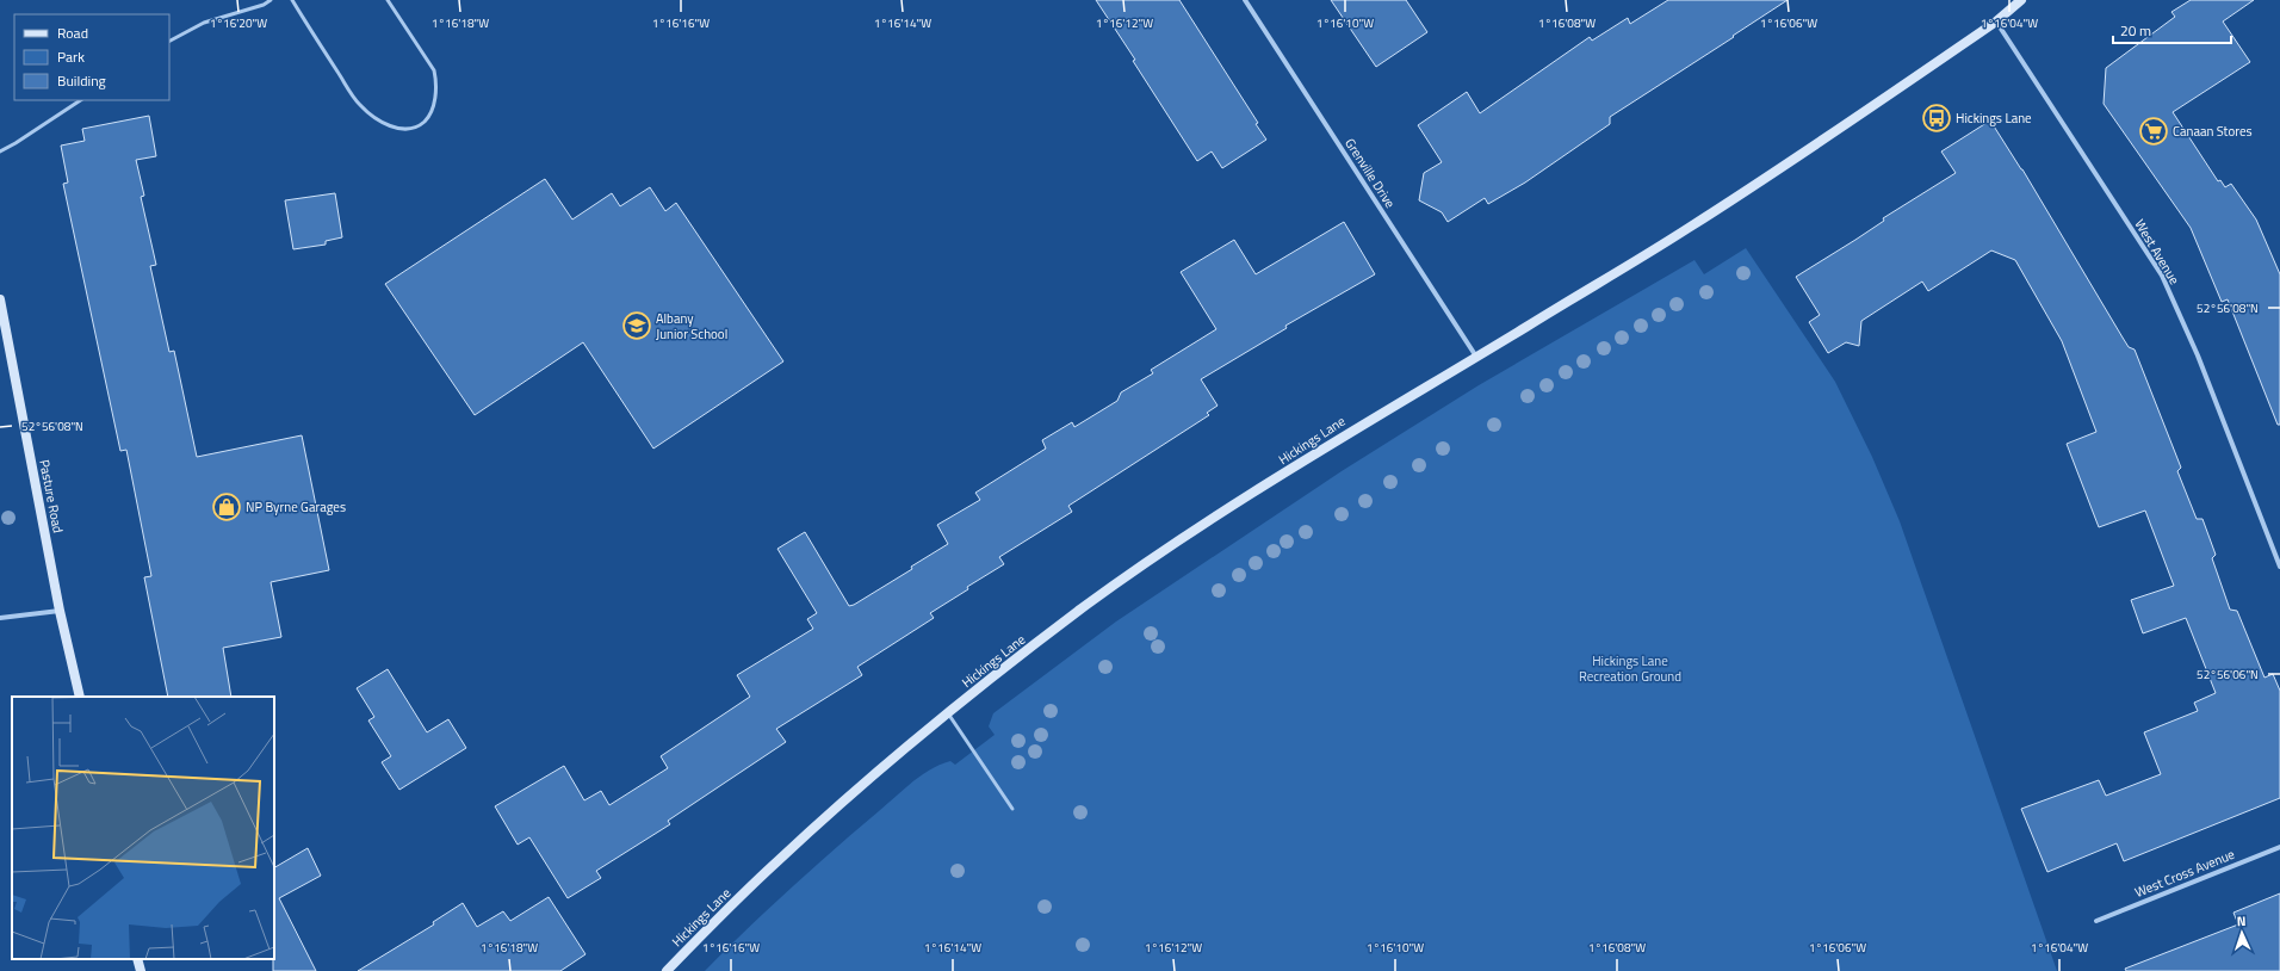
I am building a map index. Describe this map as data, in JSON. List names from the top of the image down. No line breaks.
{"streets":{"main road":["Hickings Lane","Pasture Road"],"street":["Grenville Drive","West Avenue","West Cross Avenue"]},"crossings":[["Grenville Drive","Hickings Lane"],["West Avenue","Hickings Lane"]],"parks":["Hickings Lane Recreation Ground"],"places":{"bus stop":["Hickings Lane"],"supermarket":["Canaan Stores"],"school or university":["Albany Junior School"],"shop":["NP Byrne Garages"]},"legend":["Road","Park","Building"],"scale_bar":"20 m","north":"top","coordinates":["1°16'16\"W","1°16'06\"W","1°16'20\"W","1°16'18\"W","1°16'14\"W","1°16'12\"W","1°16'10\"W","1°16'08\"W","1°16'04\"W","52°56'08\"N","52°56'06\"N"]}
